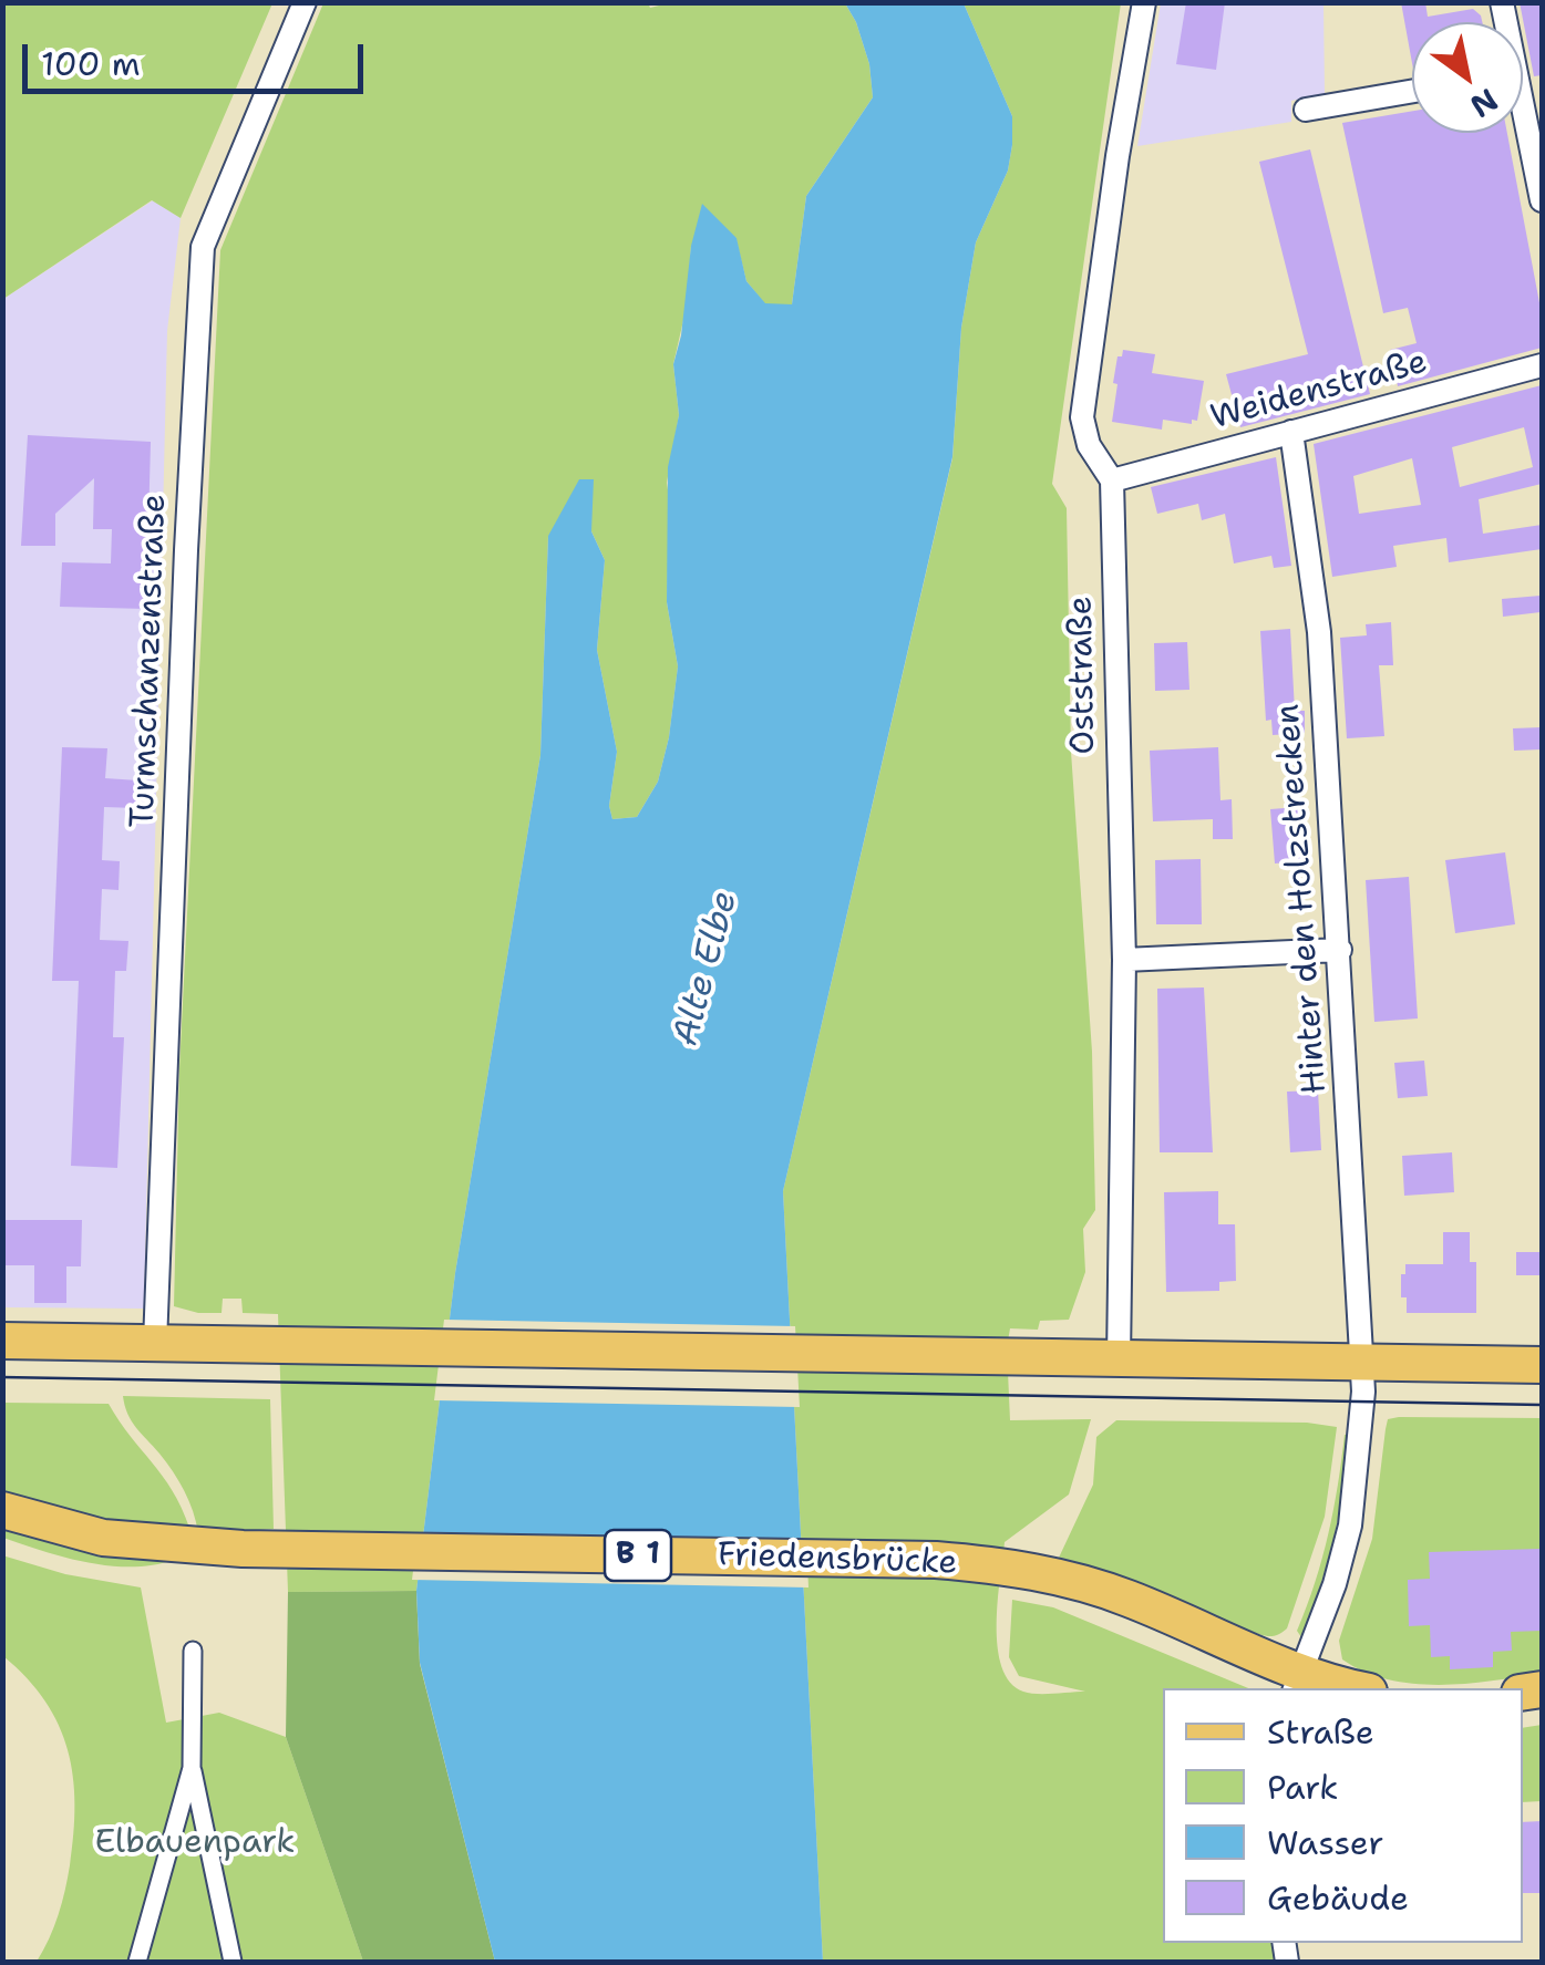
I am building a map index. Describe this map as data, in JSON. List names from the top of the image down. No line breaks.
{"streets":{"main road":["B 1","Friedensbrücke"],"street":["Weidenstraße","Turmschanzenstraße","Oststraße","Hinter den Holzstrecken"]},"crossings":[["Weidenstraße","Oststraße"],["Weidenstraße","Hinter den Holzstrecken"],["Hinter den Holzstrecken","B 1"],["Hinter den Holzstrecken","Friedensbrücke"],["B 1","Friedensbrücke"]],"water":["Alte Elbe"],"parks":["Elbauenpark"],"legend":["Straße","Park","Wasser","Gebäude"],"scale_bar":"100 m","north":"bottom right"}
